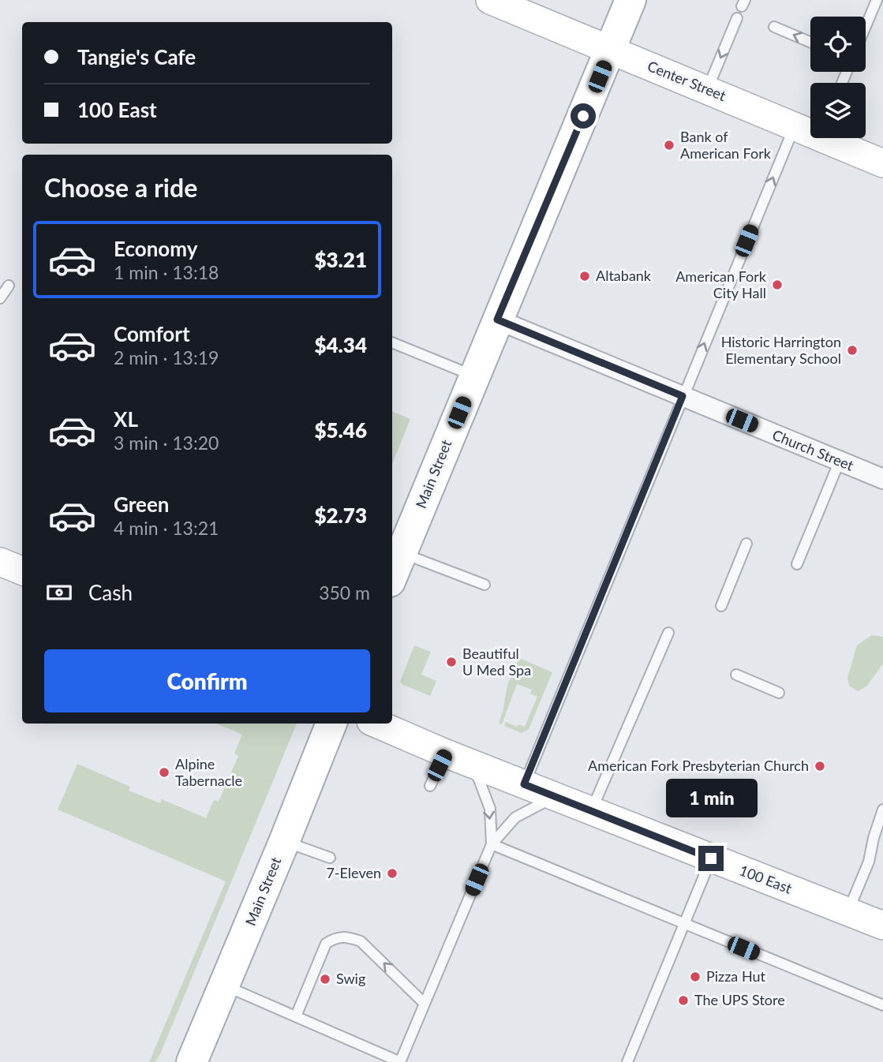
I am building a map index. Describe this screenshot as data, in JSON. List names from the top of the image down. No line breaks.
{"streets":{"main road":["Center Street","Main Street","100 East"],"street":["Church Street"]},"crossings":[["Center Street","Main Street"],["Church Street","Main Street"]],"places":["Bank of American Fork","Altabank","American Fork City Hall","Historic Harrington Elementary School","Beautiful U Med Spa","American Fork Presbyterian Church","Alpine Tabernacle","7-Eleven","Pizza Hut","Swig","The UPS Store"],"page":{"banner":["Tangie's Cafe","100 East"],"heading":"Choose a ride","list":[{"name":"Economy","note":"1 min · 13:18","value":"$3.21"},{"name":"Comfort","note":"2 min · 13:19","value":"$4.34"},{"name":"XL","note":"3 min · 13:20","value":"$5.46"},{"name":"Green","note":"4 min · 13:21","value":"$2.73"}],"pay":["Cash","350 m"],"buttons":"Confirm","bubble":"1 min"}}
